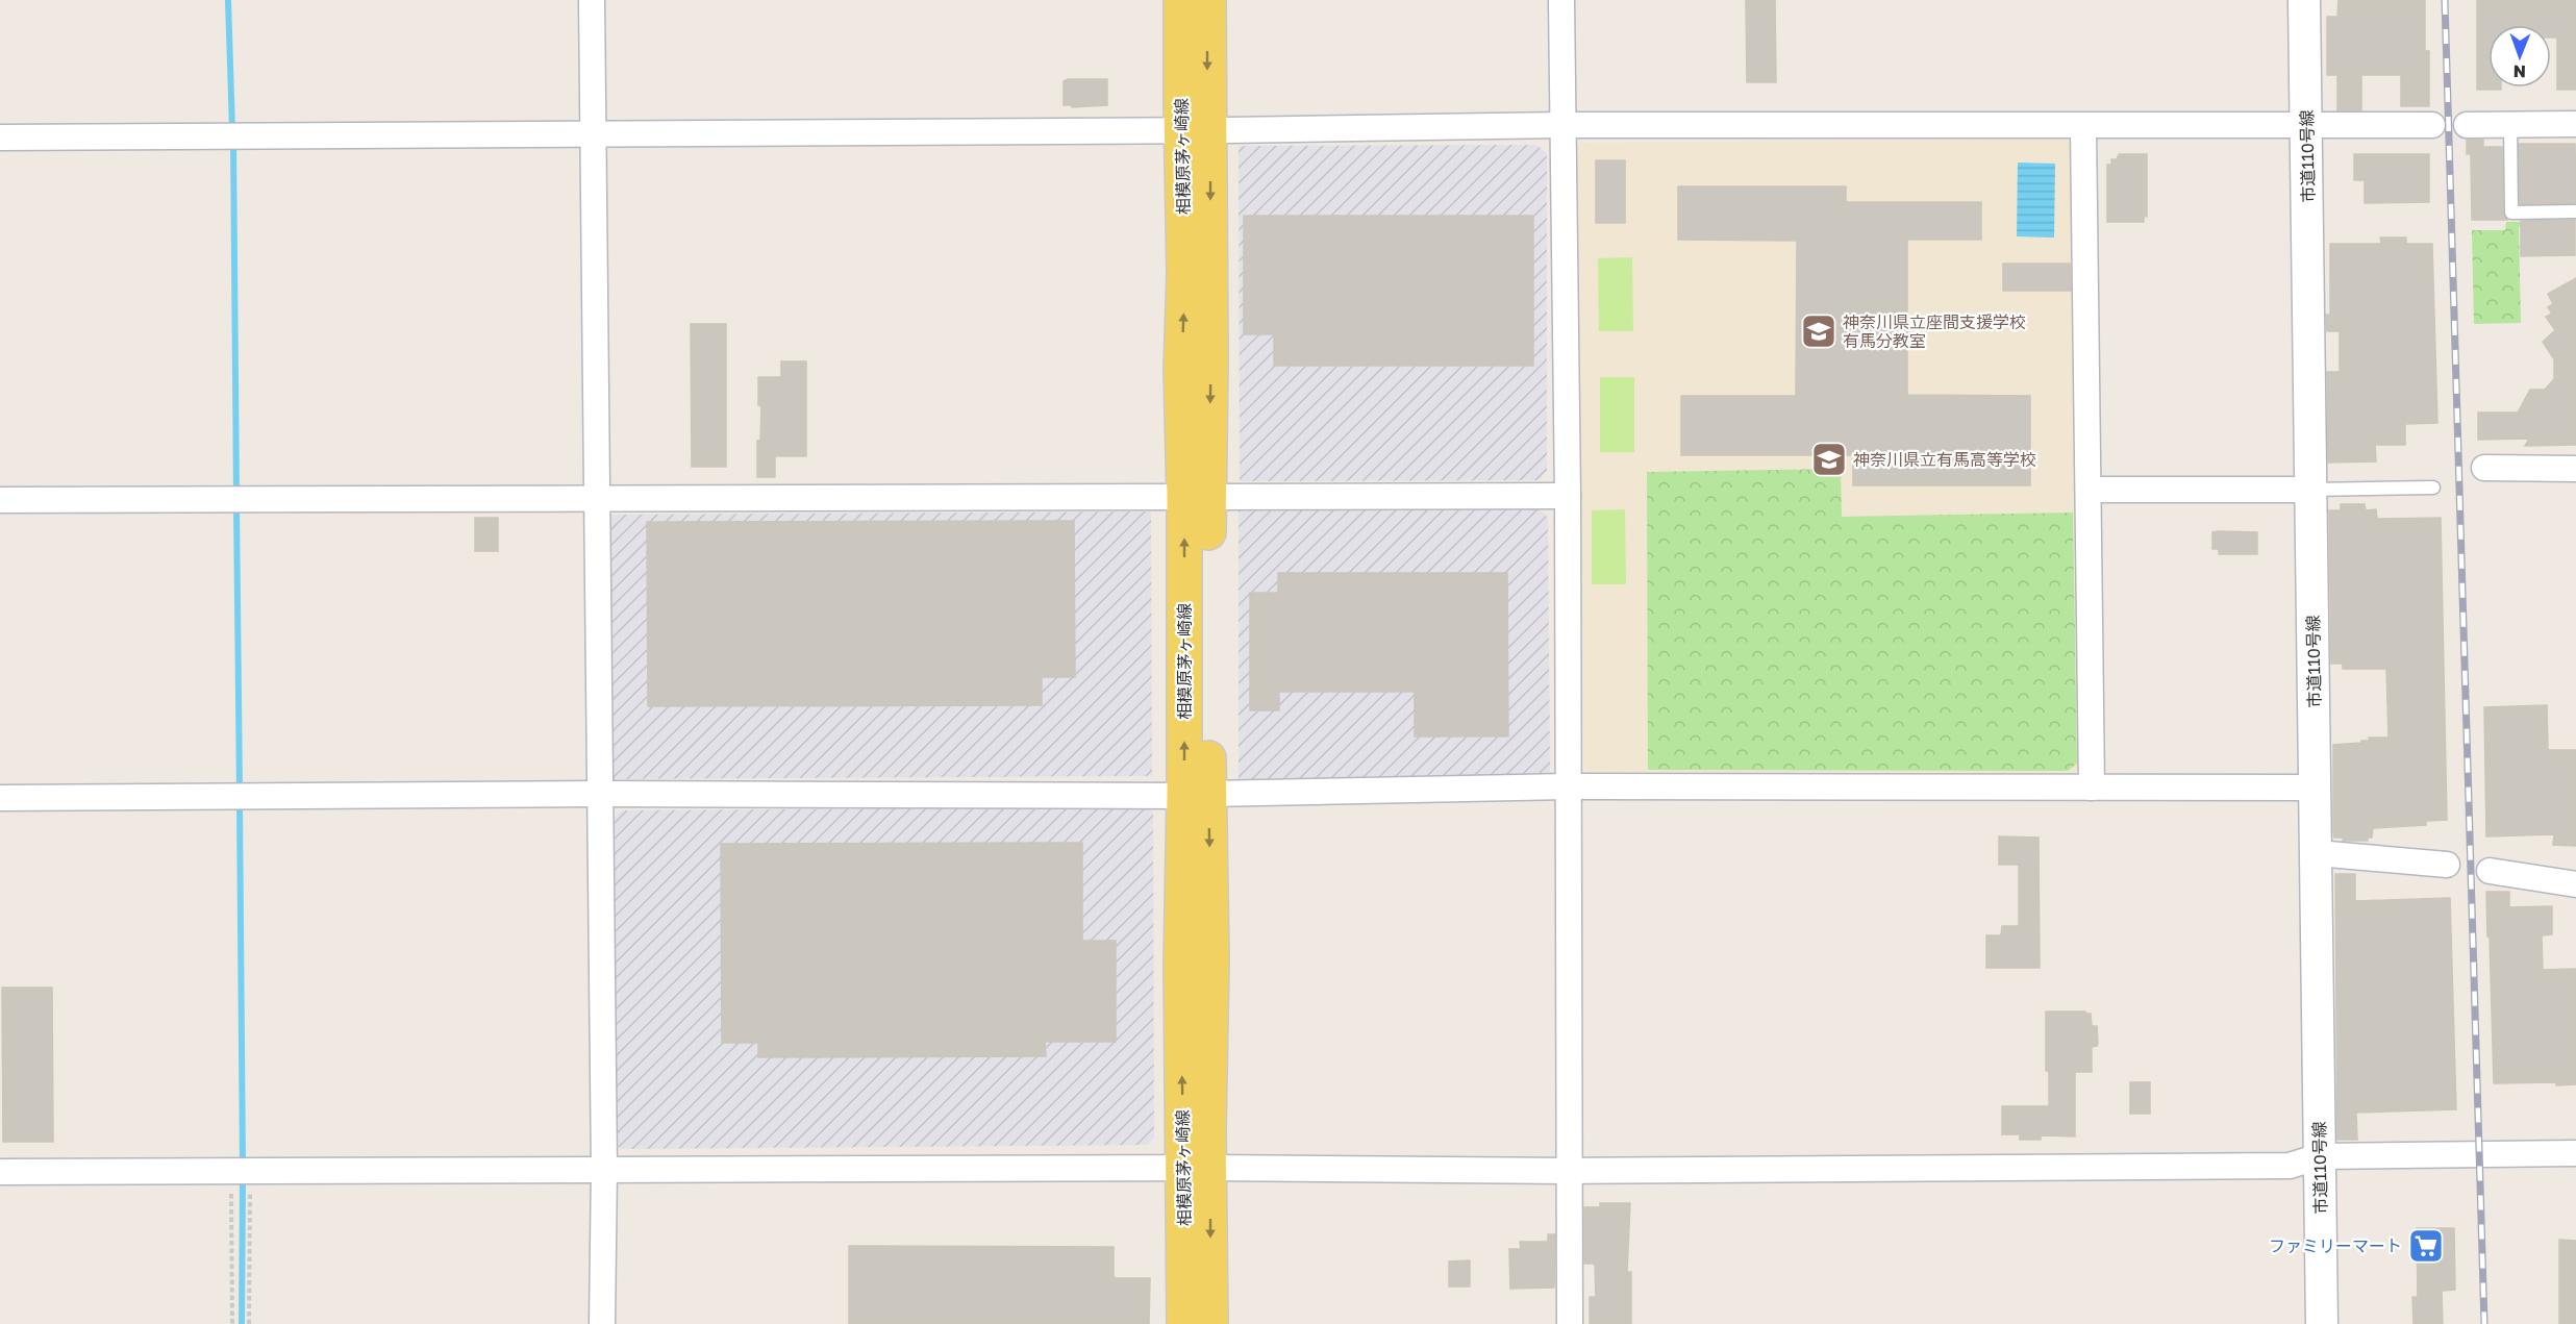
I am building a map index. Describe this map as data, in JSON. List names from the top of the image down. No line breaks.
{"streets":{"main road":["相模原茅ヶ崎線"],"street":["市道110号線"]},"places":{"school or university":["神奈川県立座間支援学校 有馬分教室","神奈川県立有馬高等学校"],"supermarket":["ファミリーマート"]},"north":"bottom"}
